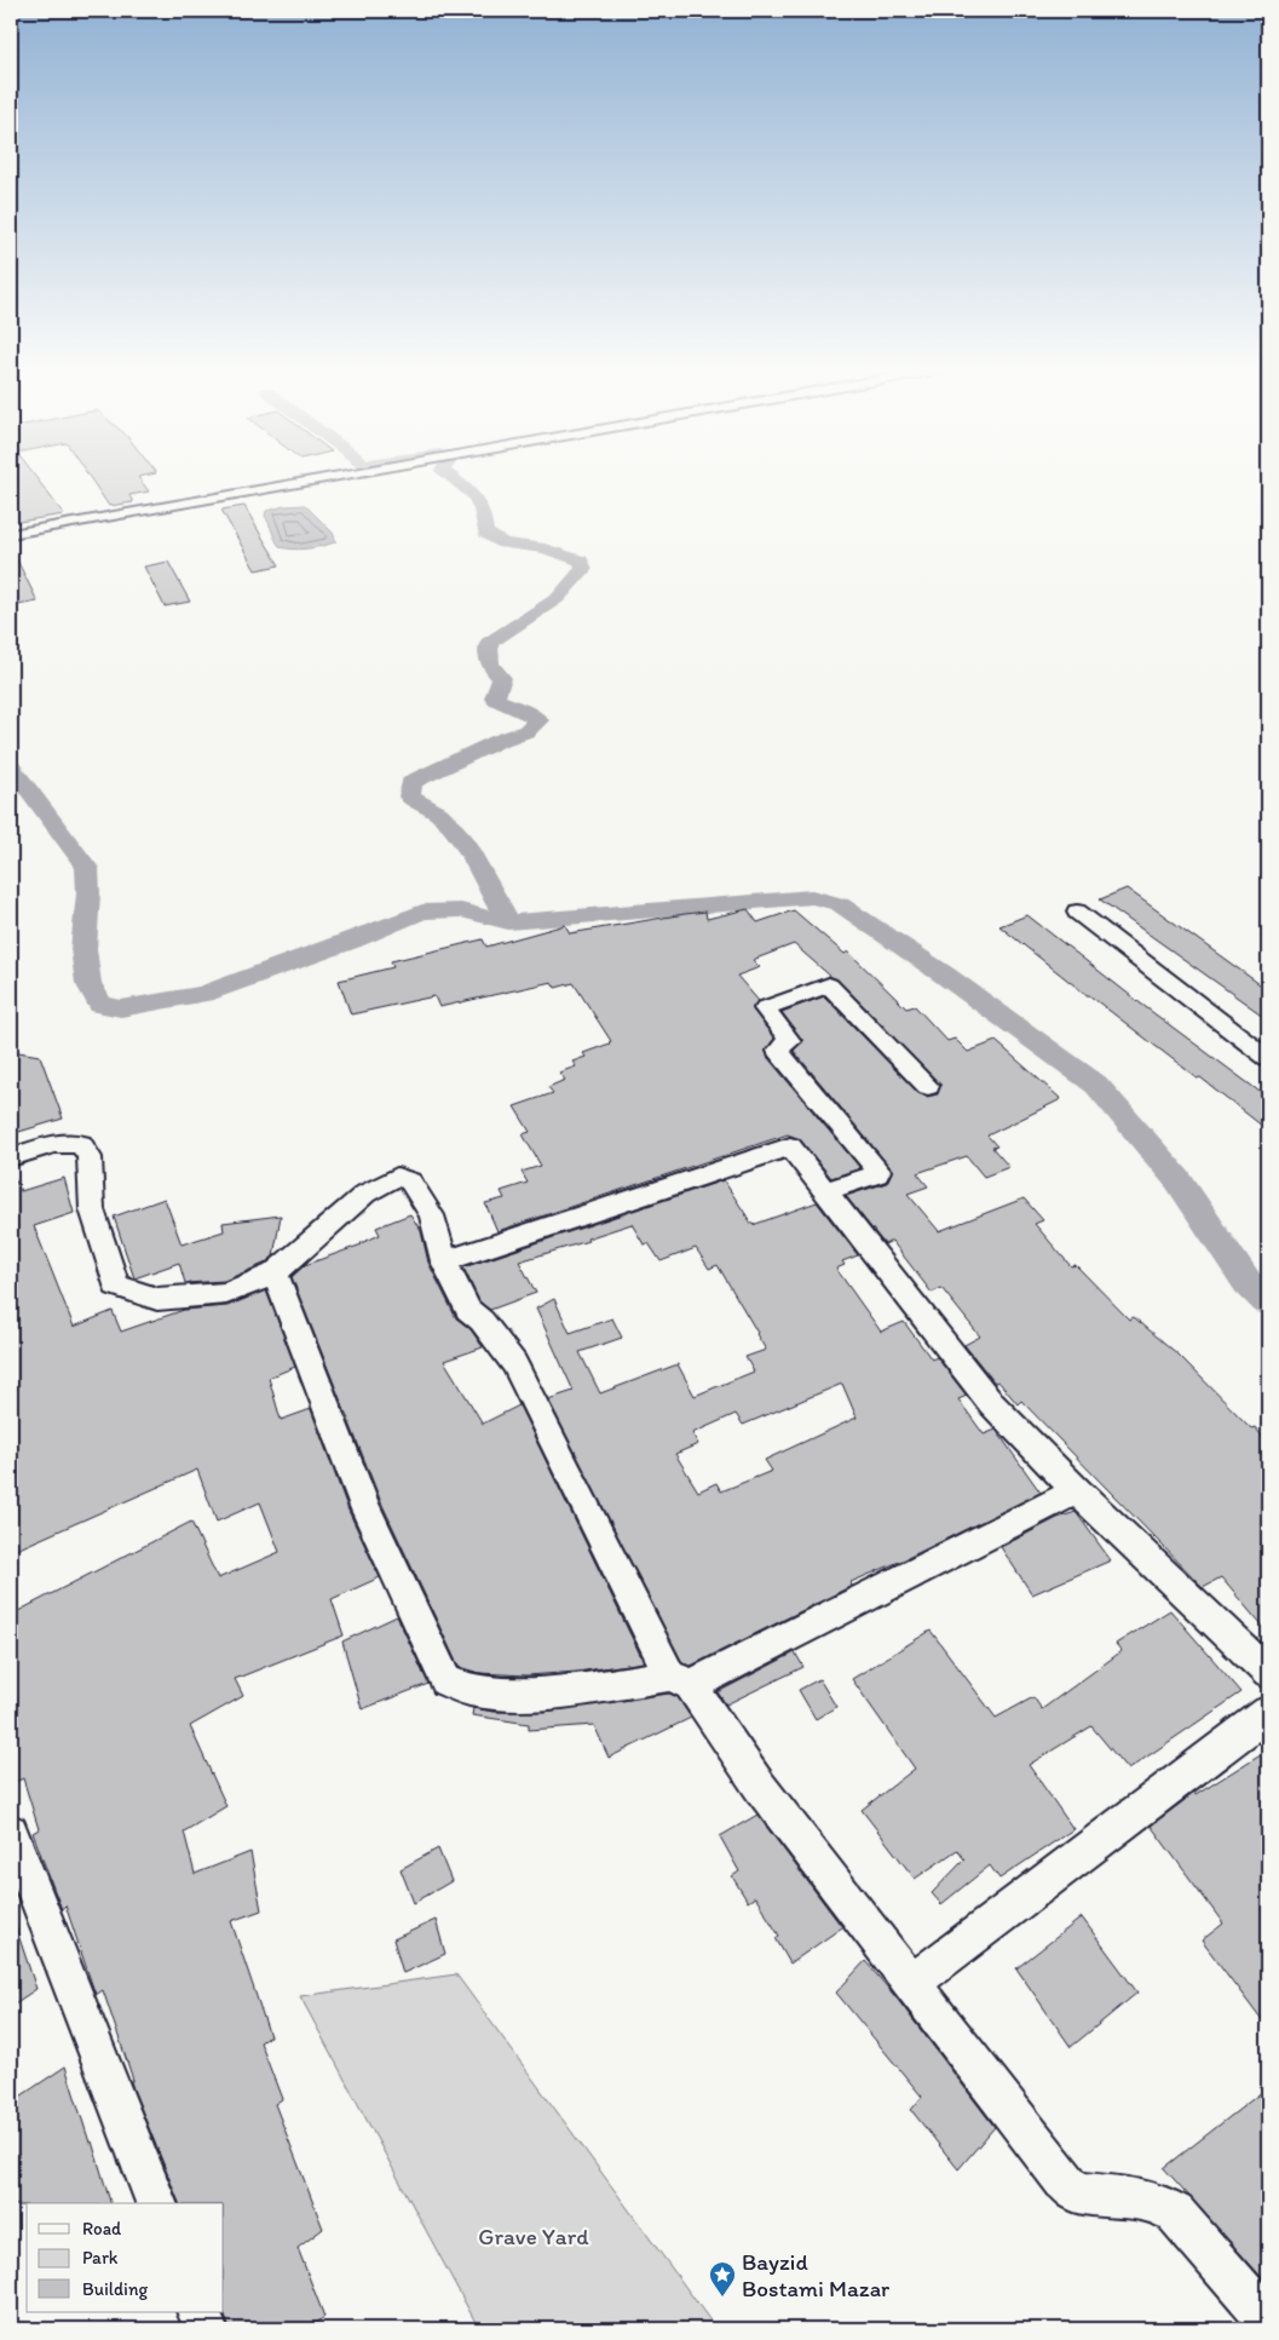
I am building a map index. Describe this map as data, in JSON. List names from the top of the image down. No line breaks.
{"parks":["Grave Yard"],"places":{"place":["Bayzid Bostami Mazar"]},"legend":["Road","Park","Building"]}
